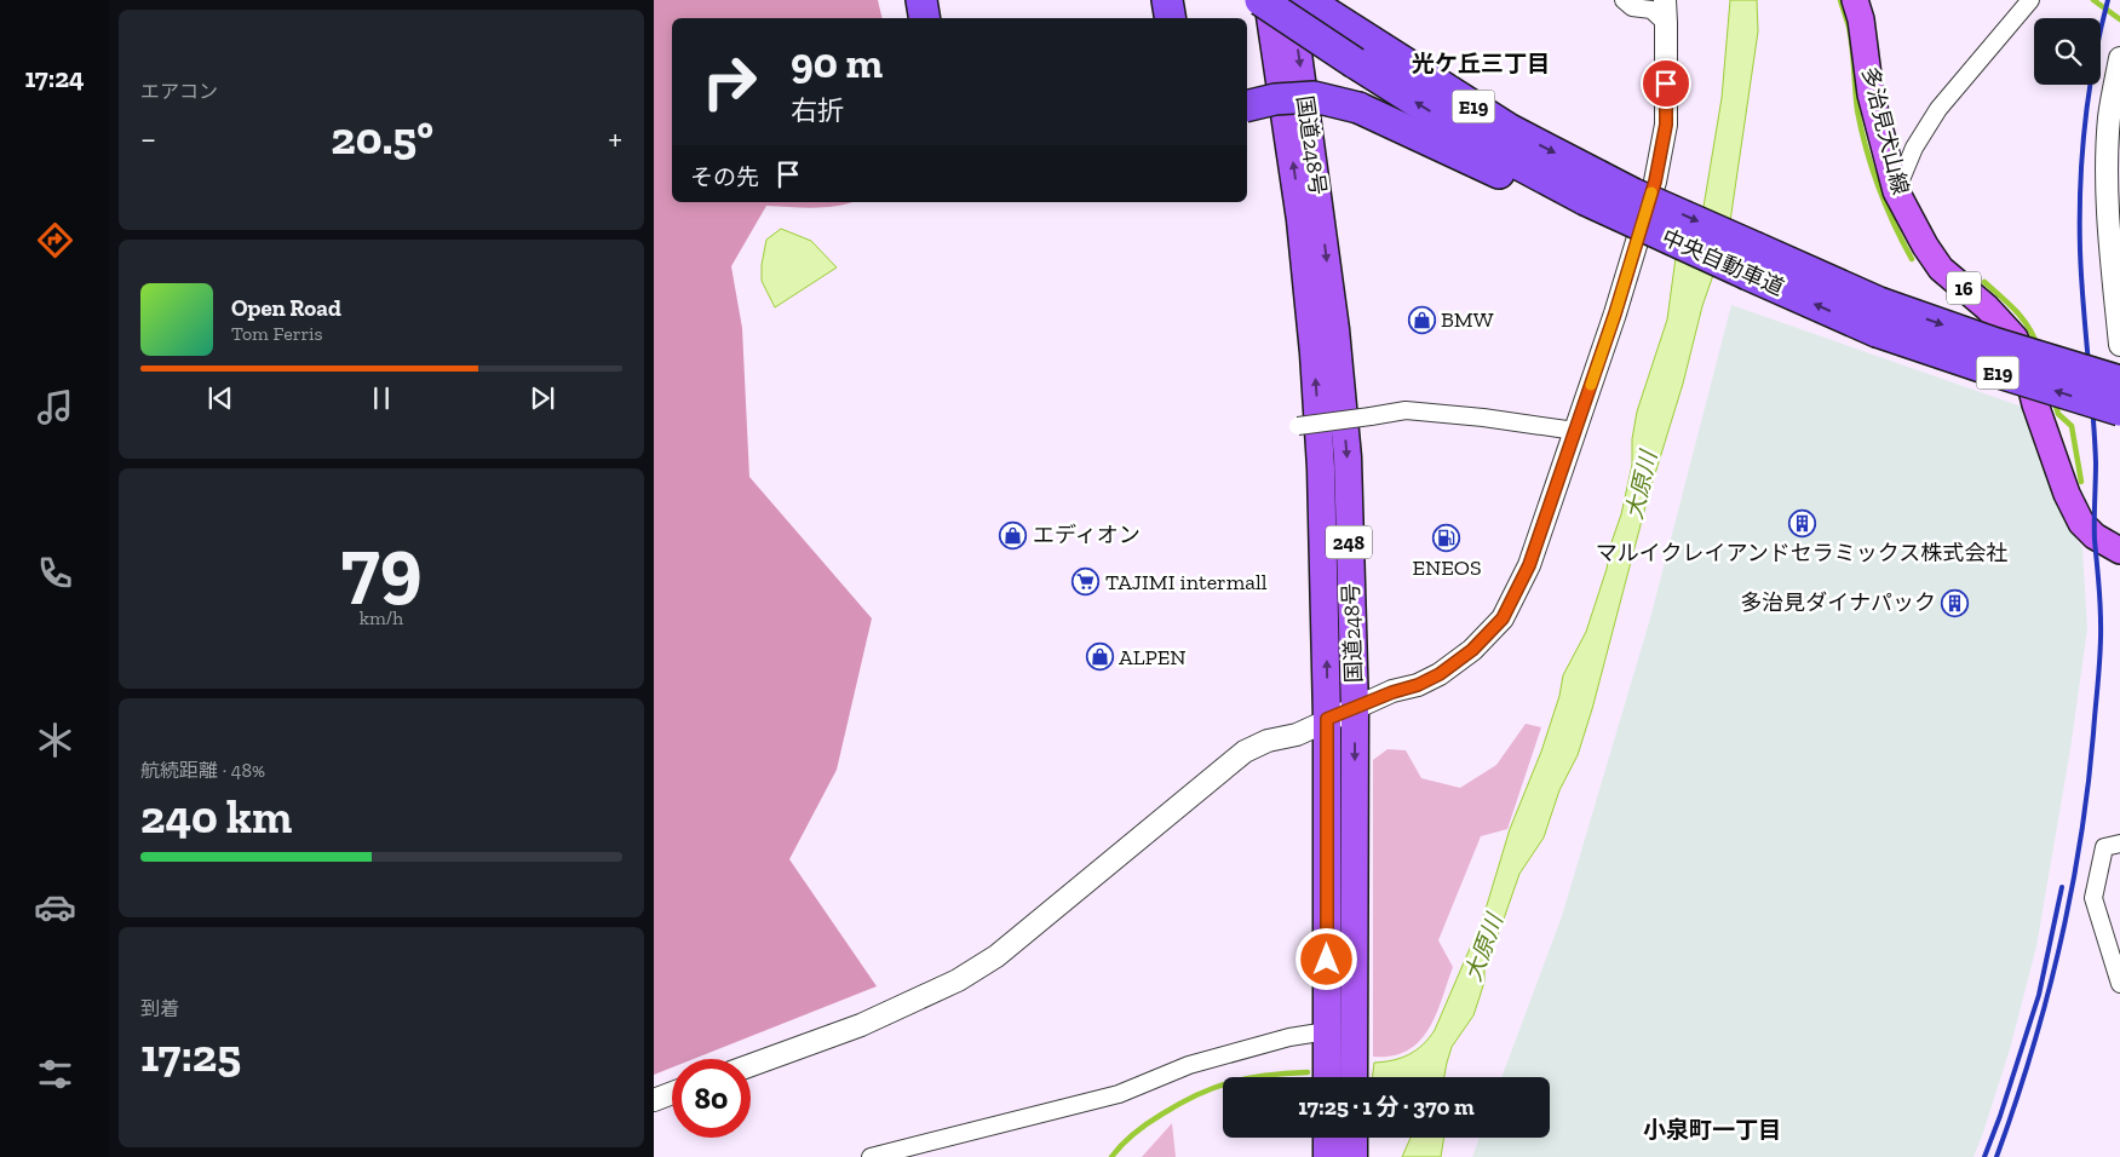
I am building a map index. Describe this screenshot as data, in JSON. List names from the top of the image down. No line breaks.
{"streets":{"highway":["E19","国道248号","中央自動車道","248"],"main road":["多治見犬山線","16"]},"districts":["光ケ丘三丁目","小泉町一丁目"],"water":["大原川"],"places":{"shop":["BMW","エディオン","ALPEN"],"building":["マルイクレイアンドセラミックス株式会社","多治見ダイナパック"],"fuel station":["ENEOS"],"supermarket":["TAJIMI intermall"]},"page":{"tabs":"17:24","tile":["エアコン",["79","km/h"],["航続距離 · 48%","240 km"],["到着","17:25"]],"turn":["90 m","右折"],"heat":["−","20.5°","+"],"then":"その先","song":["Open Road","Tom Ferris"],"limit":"80","trip":"17:25 · 1 分 · 370 m"}}
